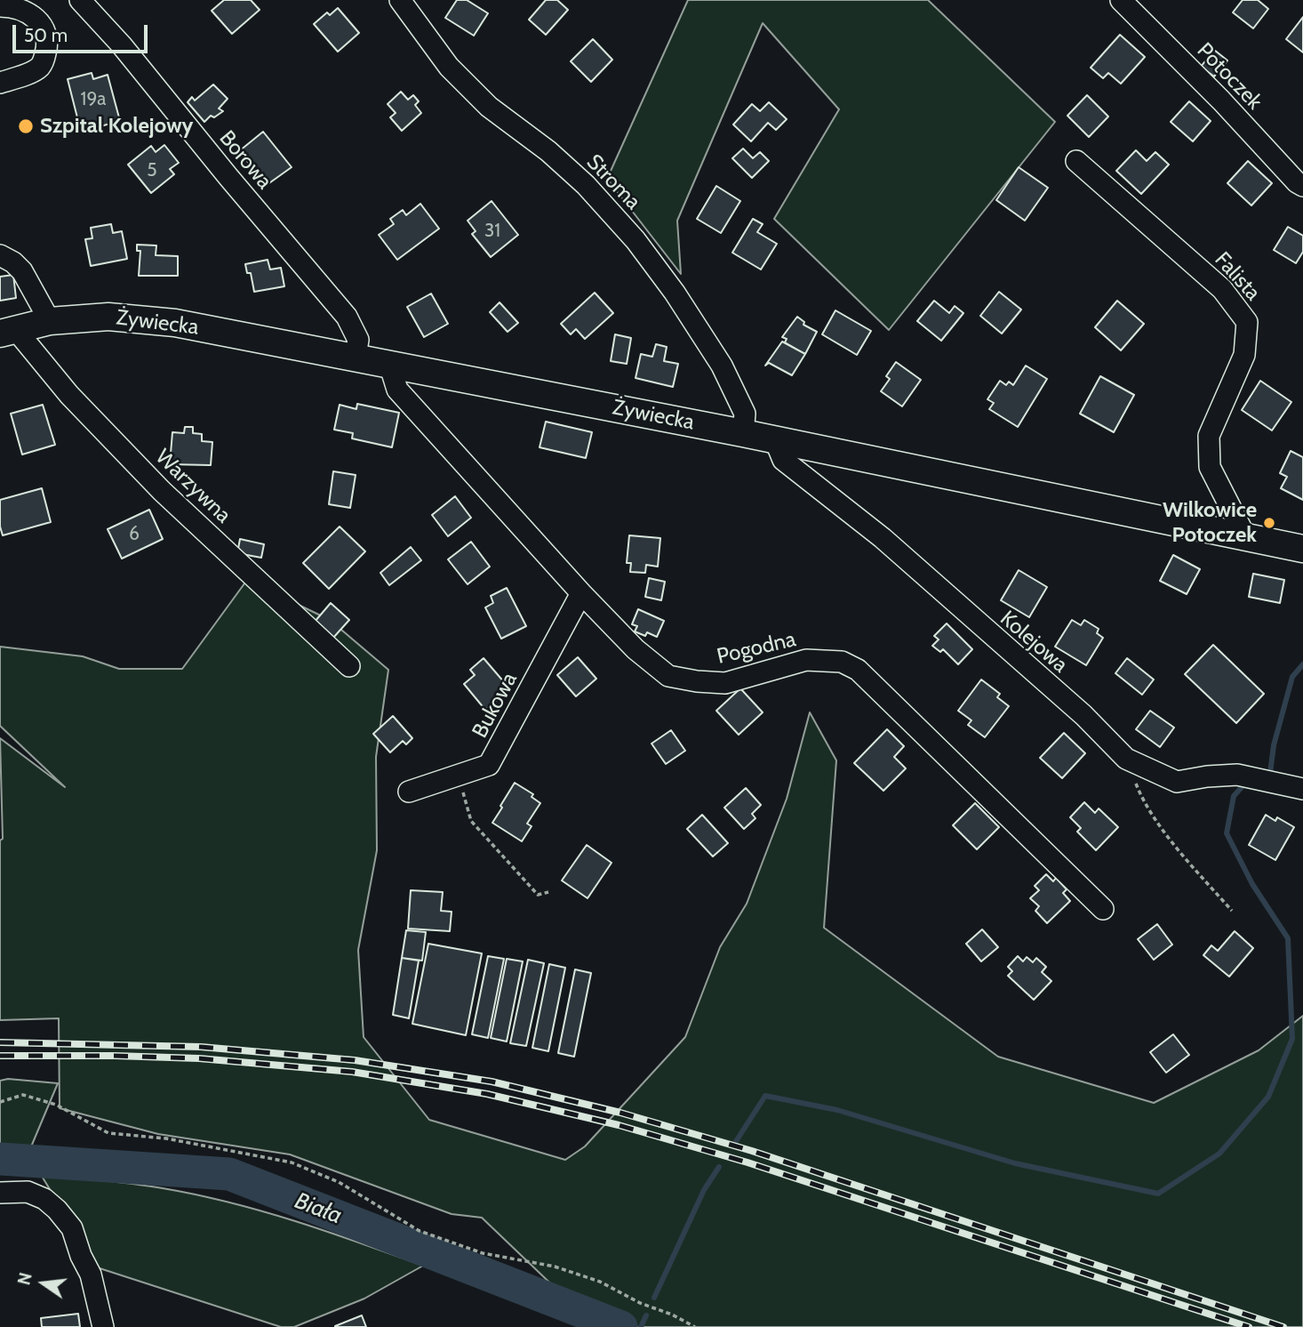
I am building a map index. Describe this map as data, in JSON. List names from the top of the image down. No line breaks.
{"streets":{"main road":["Żywiecka"],"street":["Potoczek","Borowa","Stroma","Falista","Warzywna","Kolejowa","Pogodna","Bukowa"]},"crossings":[["Borowa","Żywiecka"],["Stroma","Żywiecka"],["Falista","Żywiecka"],["Żywiecka","Warzywna"],["Żywiecka","Kolejowa"],["Żywiecka","Pogodna"],["Pogodna","Bukowa"]],"water":["Biała"],"places":["Szpital Kolejowy","Wilkowice Potoczek"],"house_numbers":["19a","5","31","6"],"scale_bar":"50 m","north":"left"}
